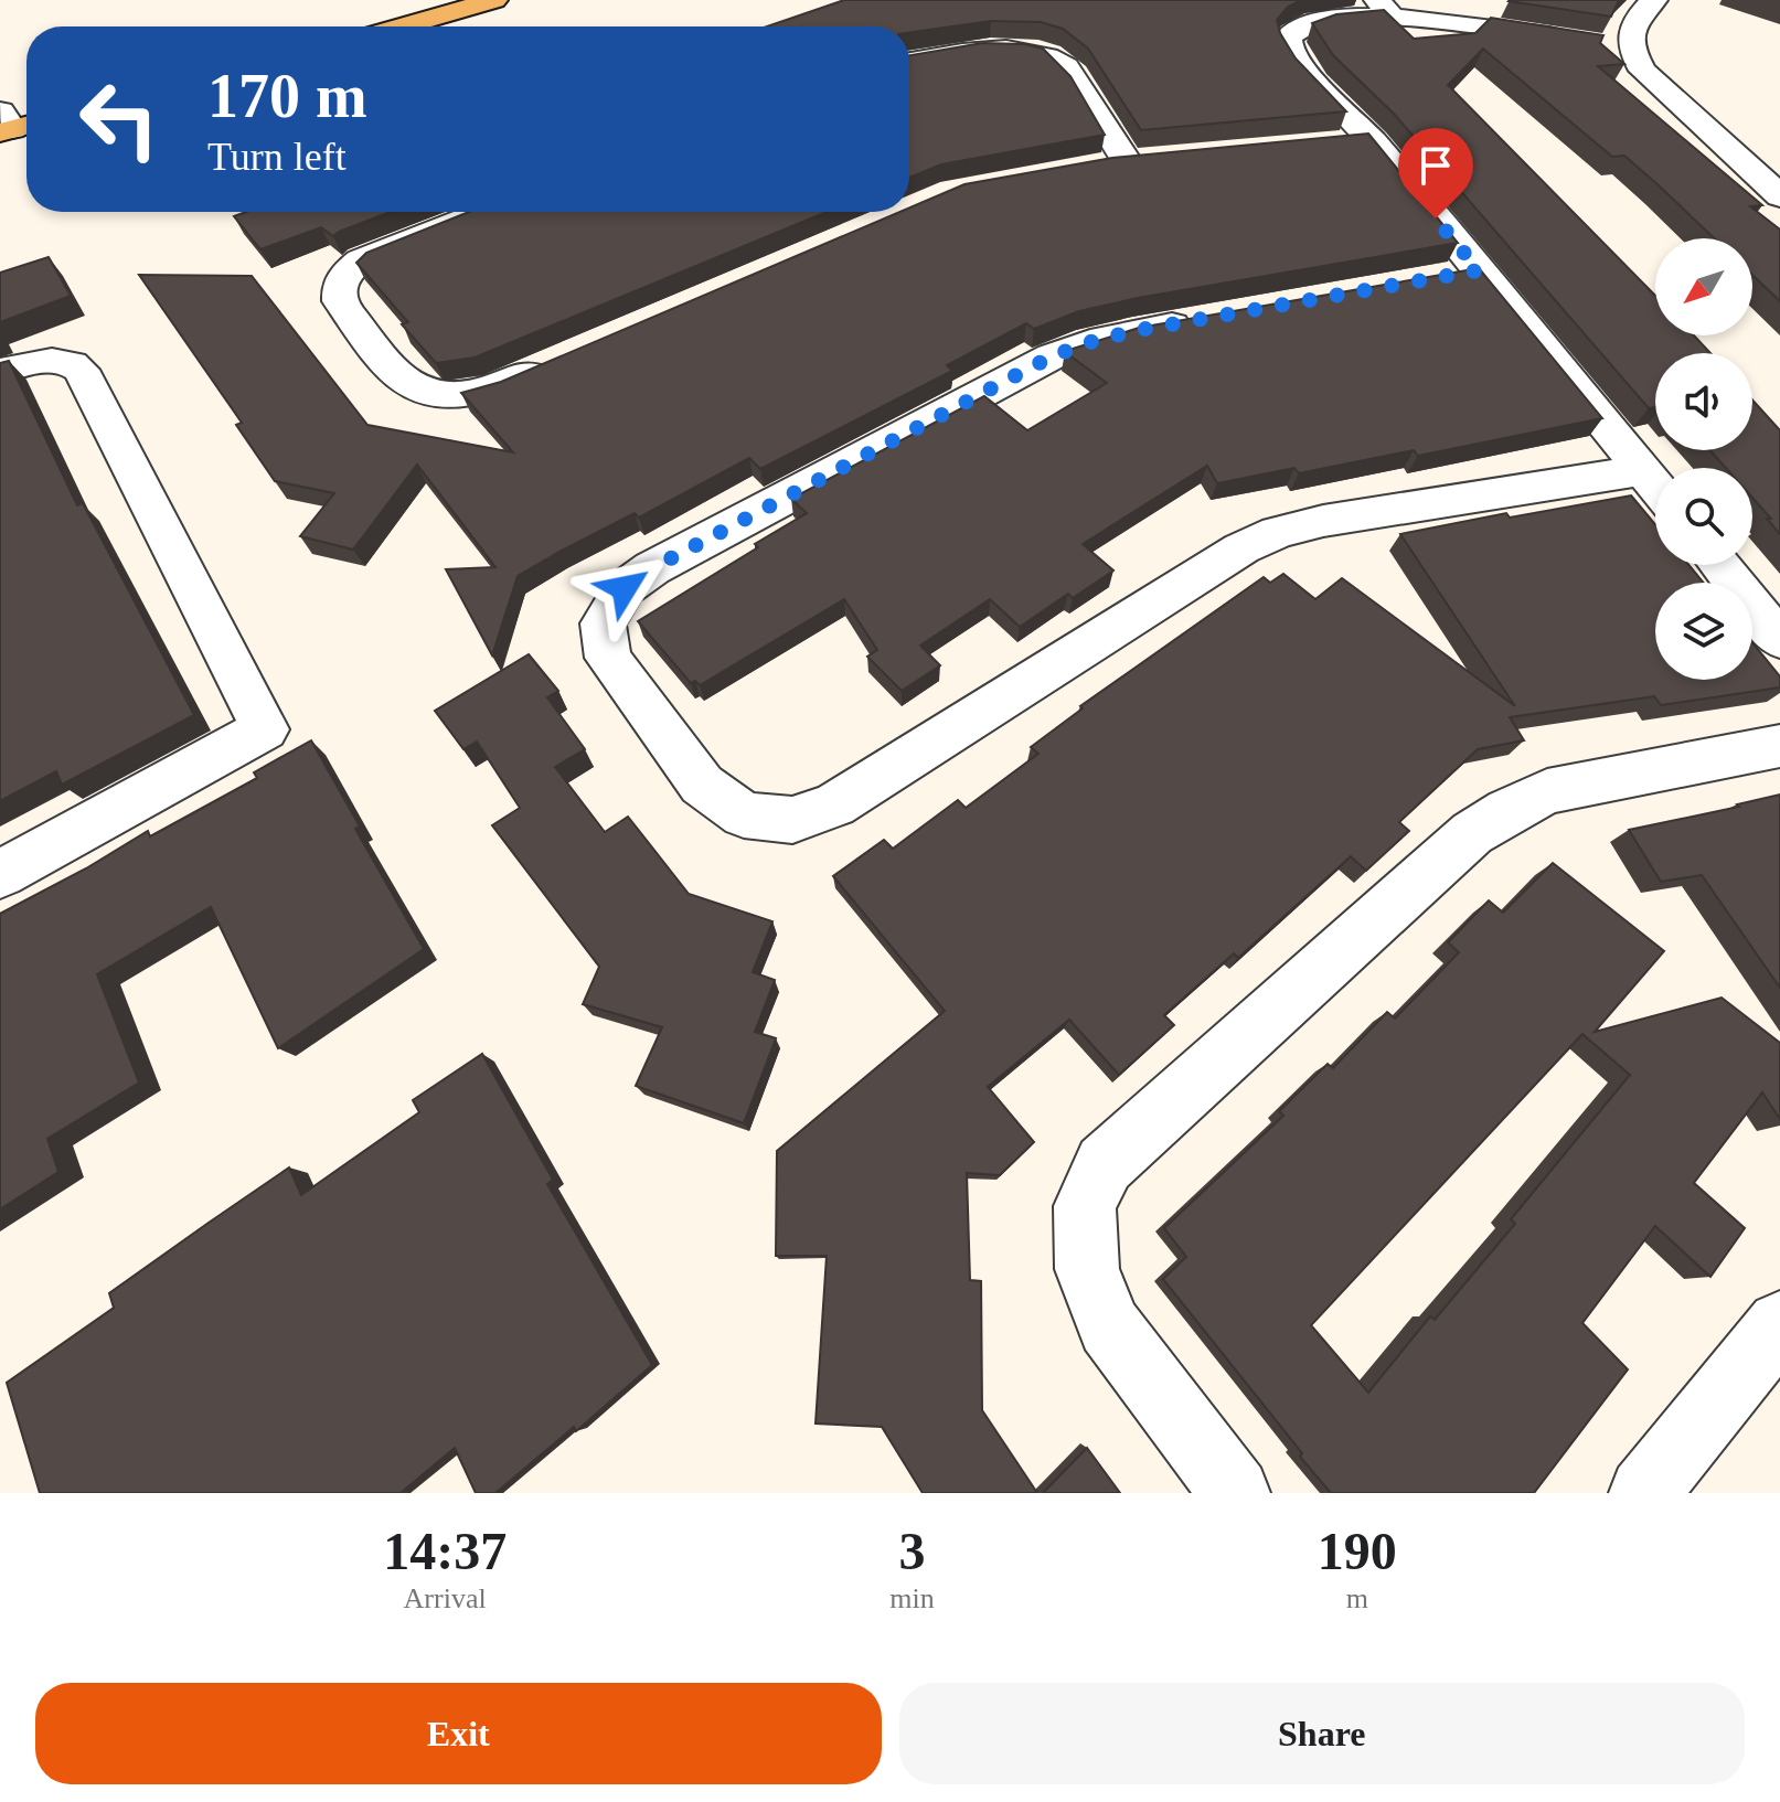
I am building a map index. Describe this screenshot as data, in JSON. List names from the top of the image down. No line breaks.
{"north":"bottom left","page":{"turn":["170 m","Turn left"],"eta":["14:37","Arrival","3","min","190","m"],"buttons":["Exit","Share"]}}
